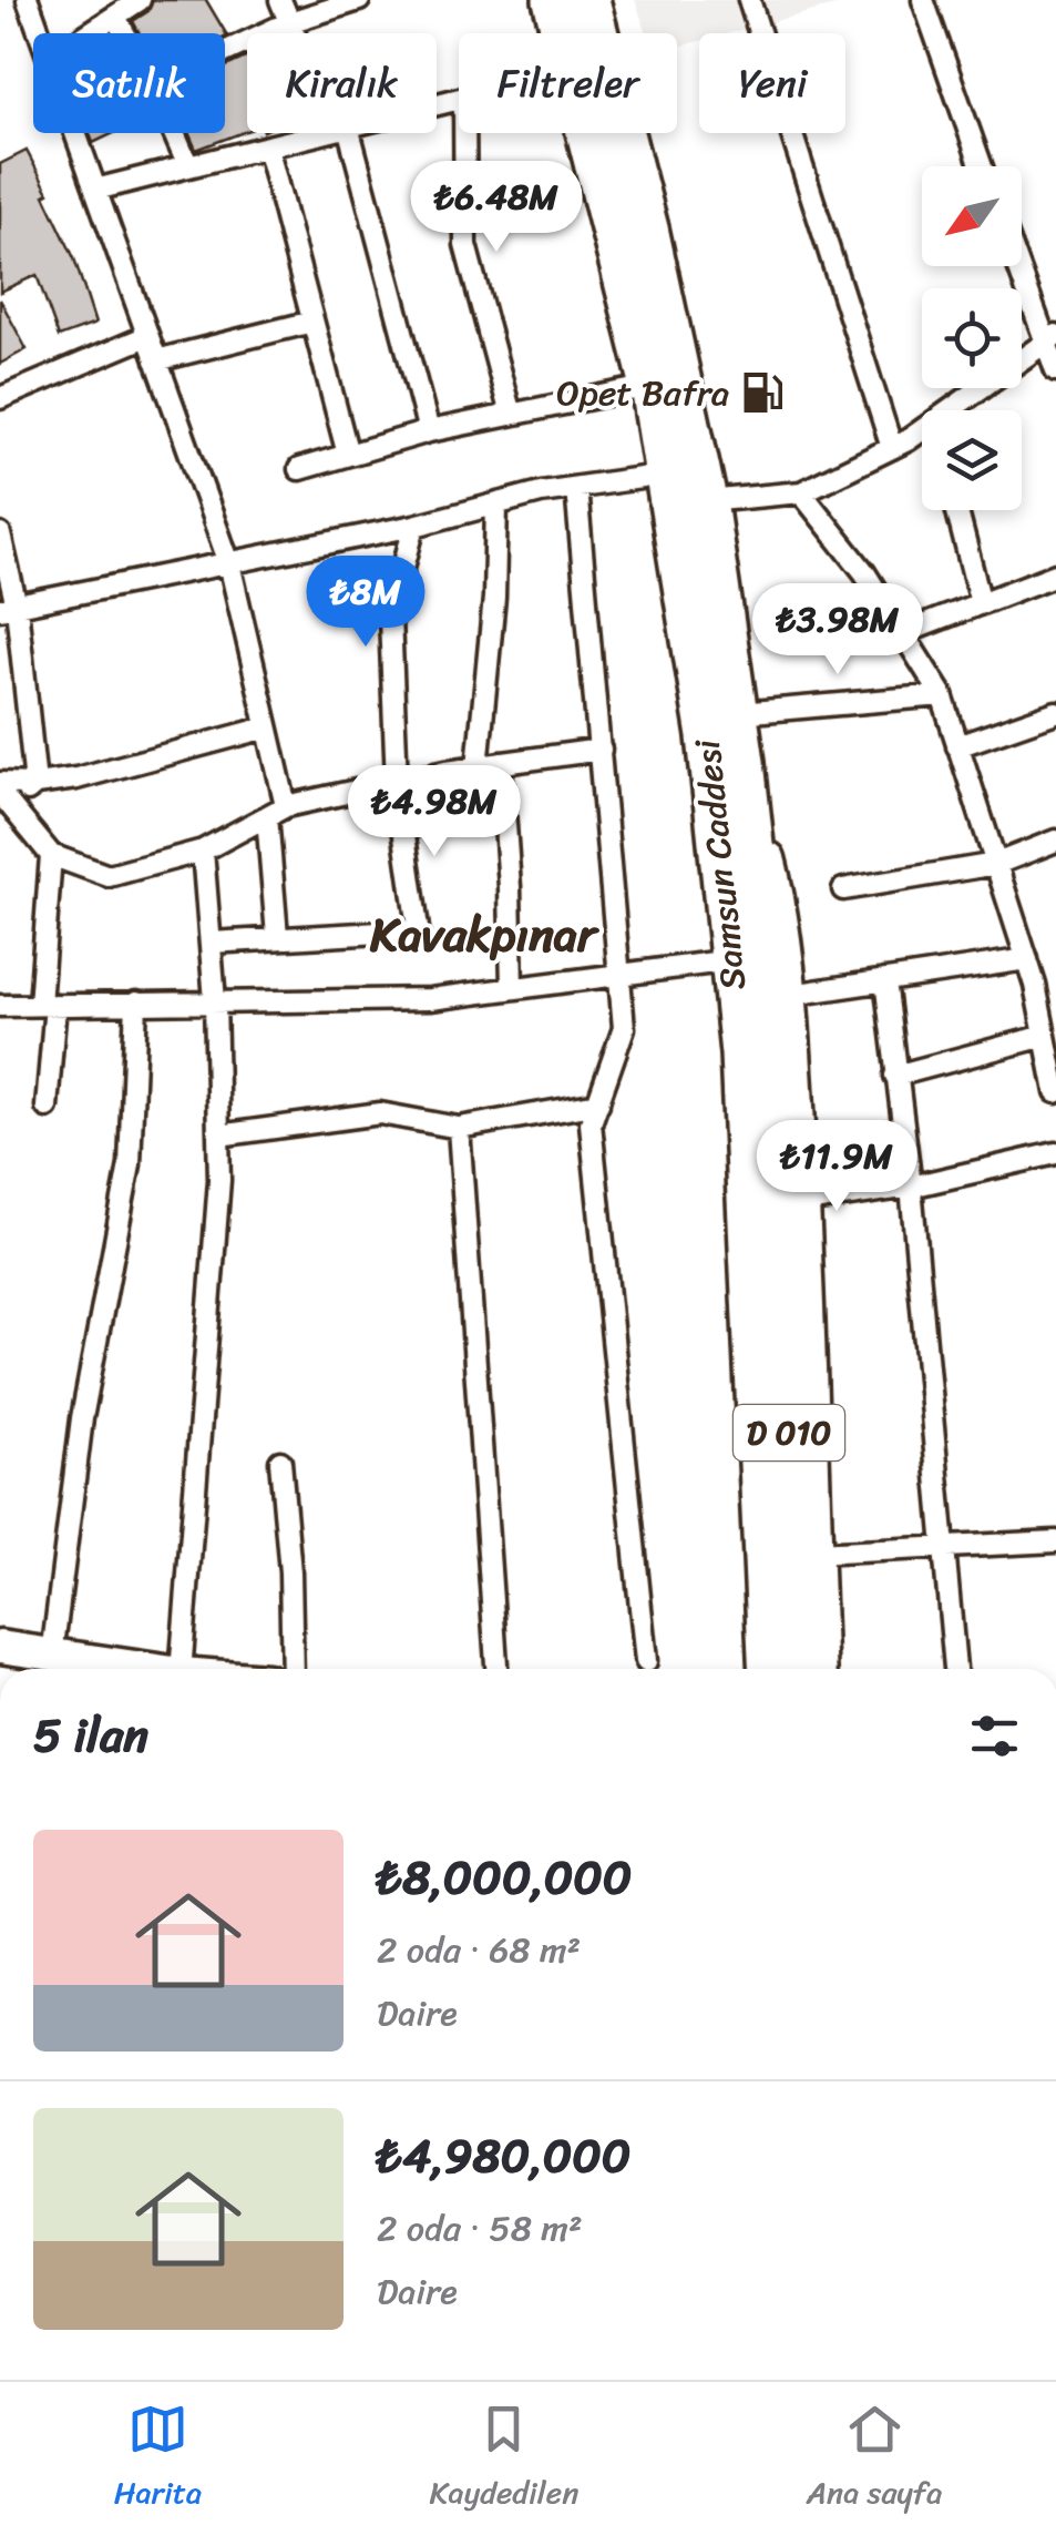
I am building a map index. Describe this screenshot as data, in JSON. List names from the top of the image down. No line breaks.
{"streets":{"highway":["Samsun Caddesi","D 010"]},"districts":["Kavakpınar"],"places":{"fuel station":["Opet Bafra"]},"north":"bottom left","page":{"chip":["Satılık","Kiralık","Filtreler","Yeni"],"price":["₺6.48M","₺8M","₺3.98M","₺4.98M","₺11.9M"],"heading":"5 ilan","list":[{"name":"₺8,000,000","note":"2 oda · 68 m² · Daire"},{"name":"₺4,980,000","note":"2 oda · 58 m² · Daire"}],"tabs":["Harita","Kaydedilen","Ana sayfa"]}}
